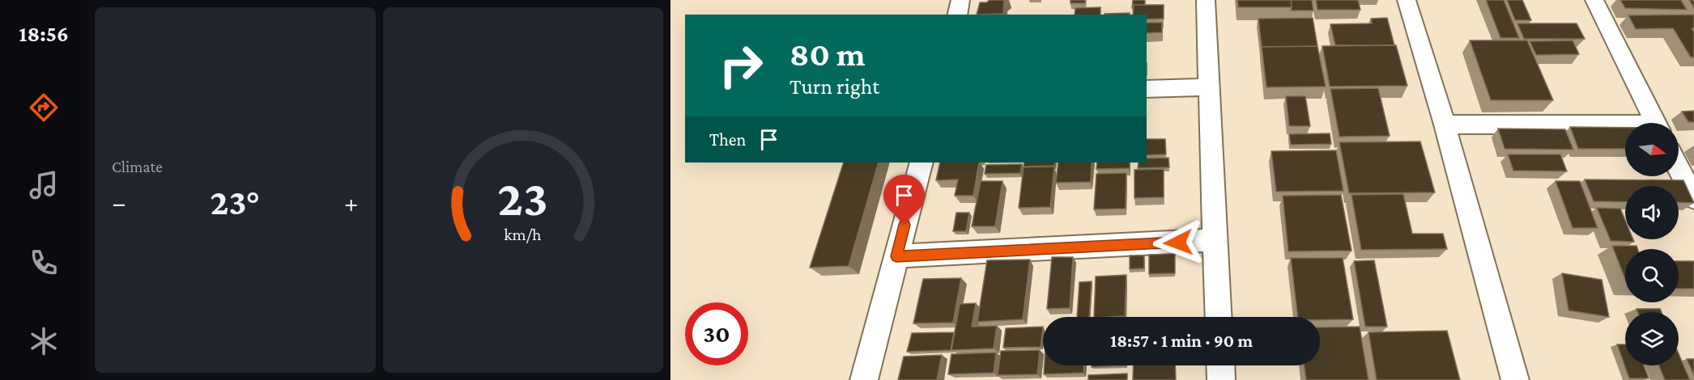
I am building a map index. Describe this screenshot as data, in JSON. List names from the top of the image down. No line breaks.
{"north":"right","page":{"tabs":"18:56","tile":"Climate","turn":["80 m","Turn right"],"then":"Then","heat":["−","23°","+"],"limit":"30","trip":"18:57 · 1 min · 90 m","gauge":["23","km/h"]}}
